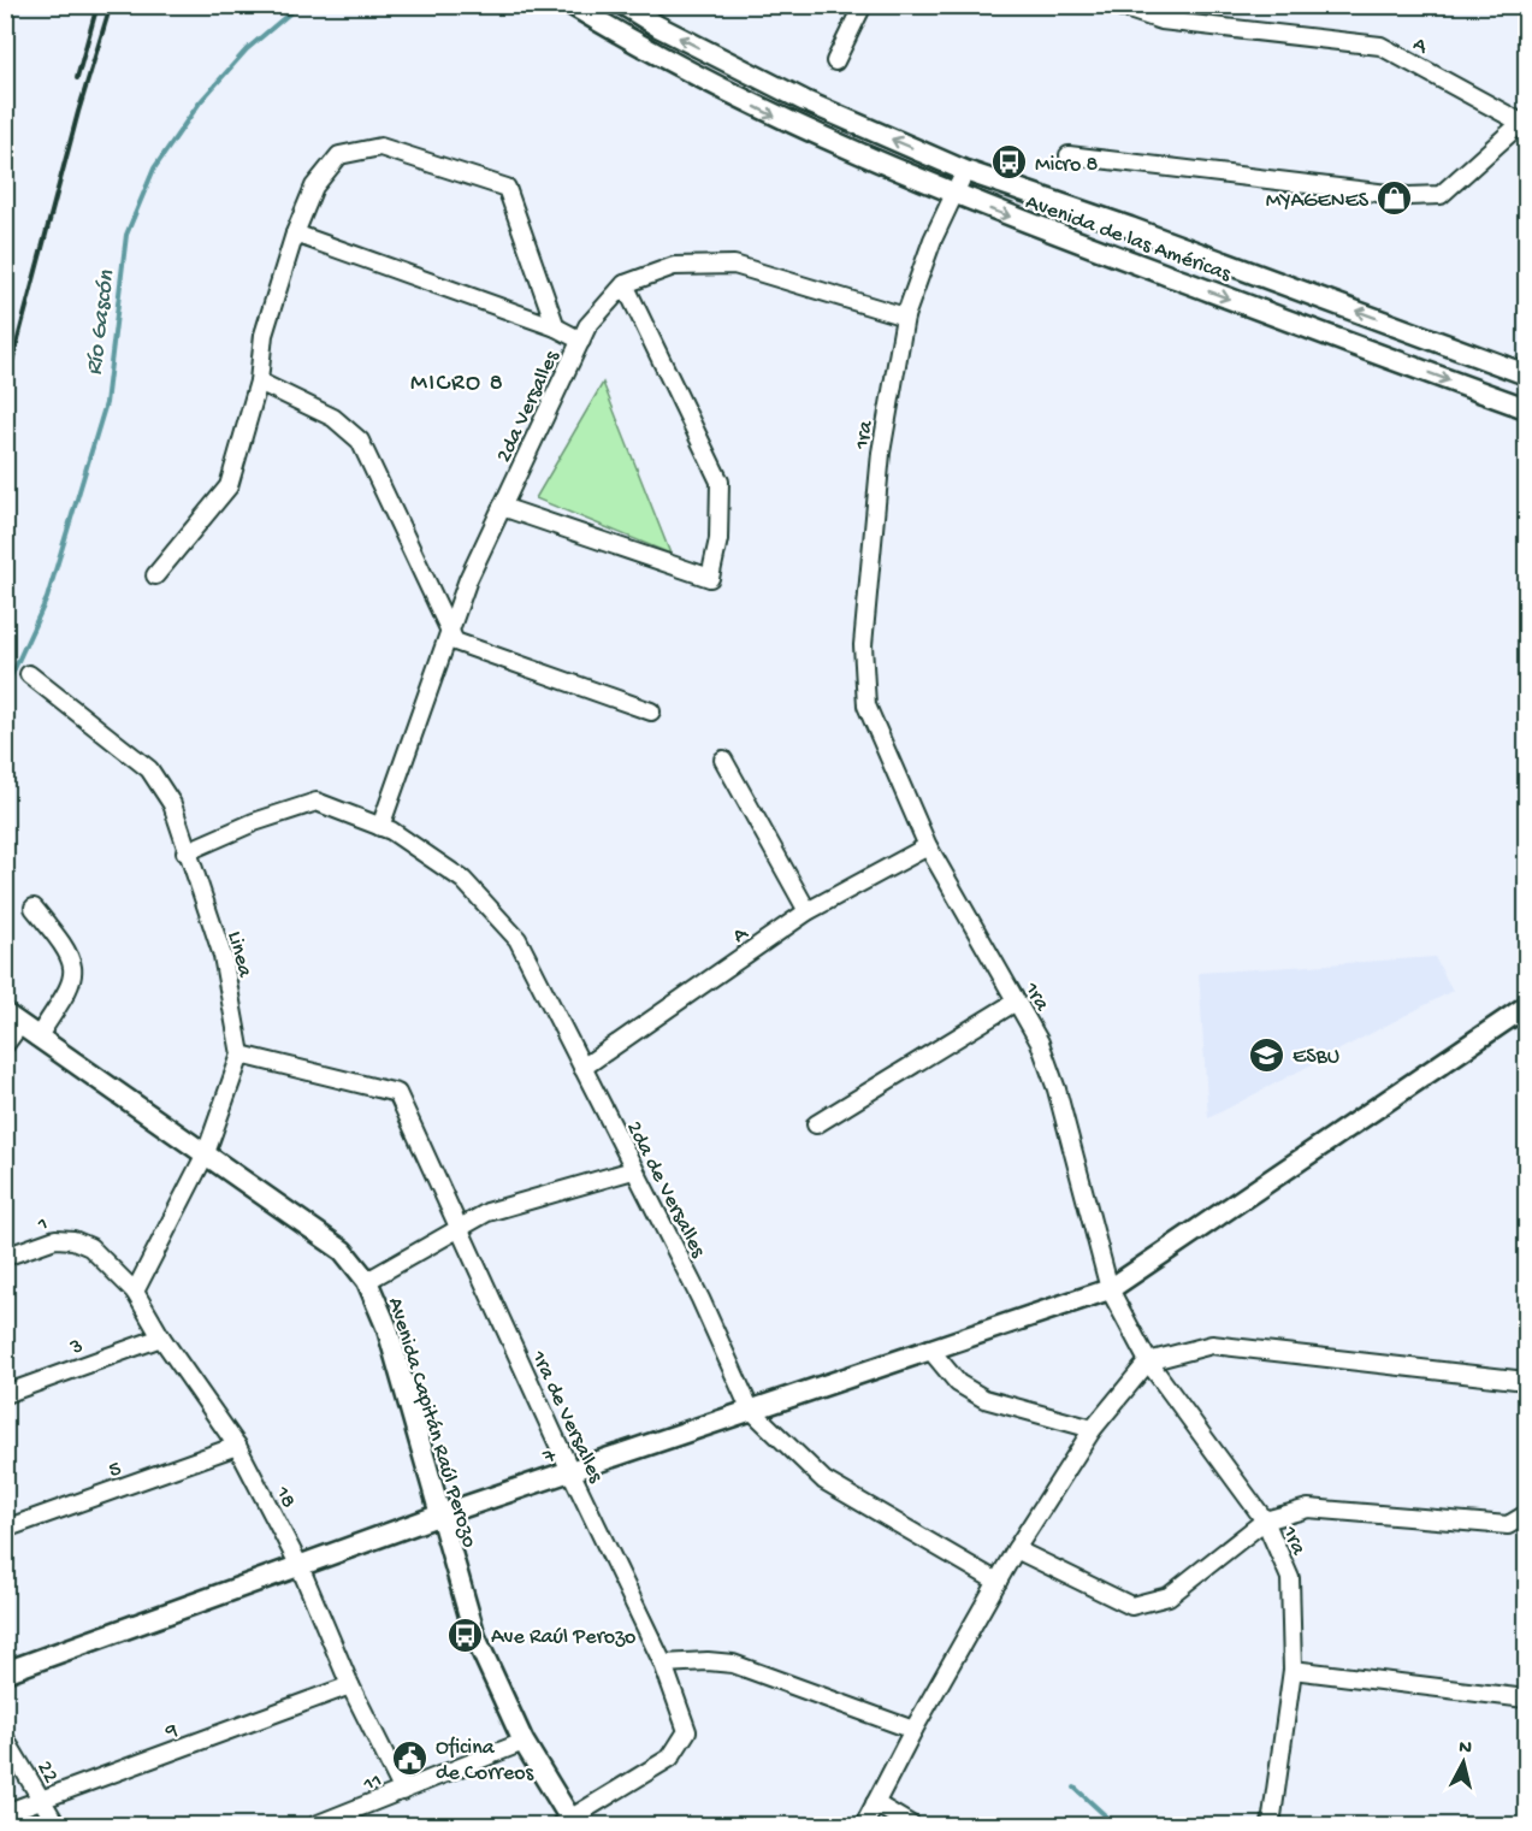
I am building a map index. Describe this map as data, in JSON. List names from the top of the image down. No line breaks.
{"streets":{"main road":["Avenida de las Américas","Avenida Capitán Raúl Perozo","7"],"street":["A","2da Versalles","1ra","Linea","2da de Versalles","1","3","1ra de Versalles","5","18","9","22","11"]},"crossings":[["A","1ra"],["A","2da de Versalles"],["Avenida de las Américas","1ra"],["2da Versalles","1ra"],["2da Versalles","2da de Versalles"],["1ra","7"],["Linea","2da de Versalles"],["Linea","1ra de Versalles"],["Linea","Avenida Capitán Raúl Perozo"],["Linea","18"],["2da de Versalles","7"],["1","18"],["3","18"],["1ra de Versalles","7"],["Avenida Capitán Raúl Perozo","7"],["Avenida Capitán Raúl Perozo","11"],["7","18"],["5","18"],["18","9"],["18","11"],["9","22"]],"districts":["MICRO 8"],"water":["Río Gascón"],"places":{"bus stop":["Micro 8","Ave Raúl Perozo"],"shop":["MYAGENES"],"school or university":["ESBU"],"public building":["Oficina de Correos"]},"north":"top"}
